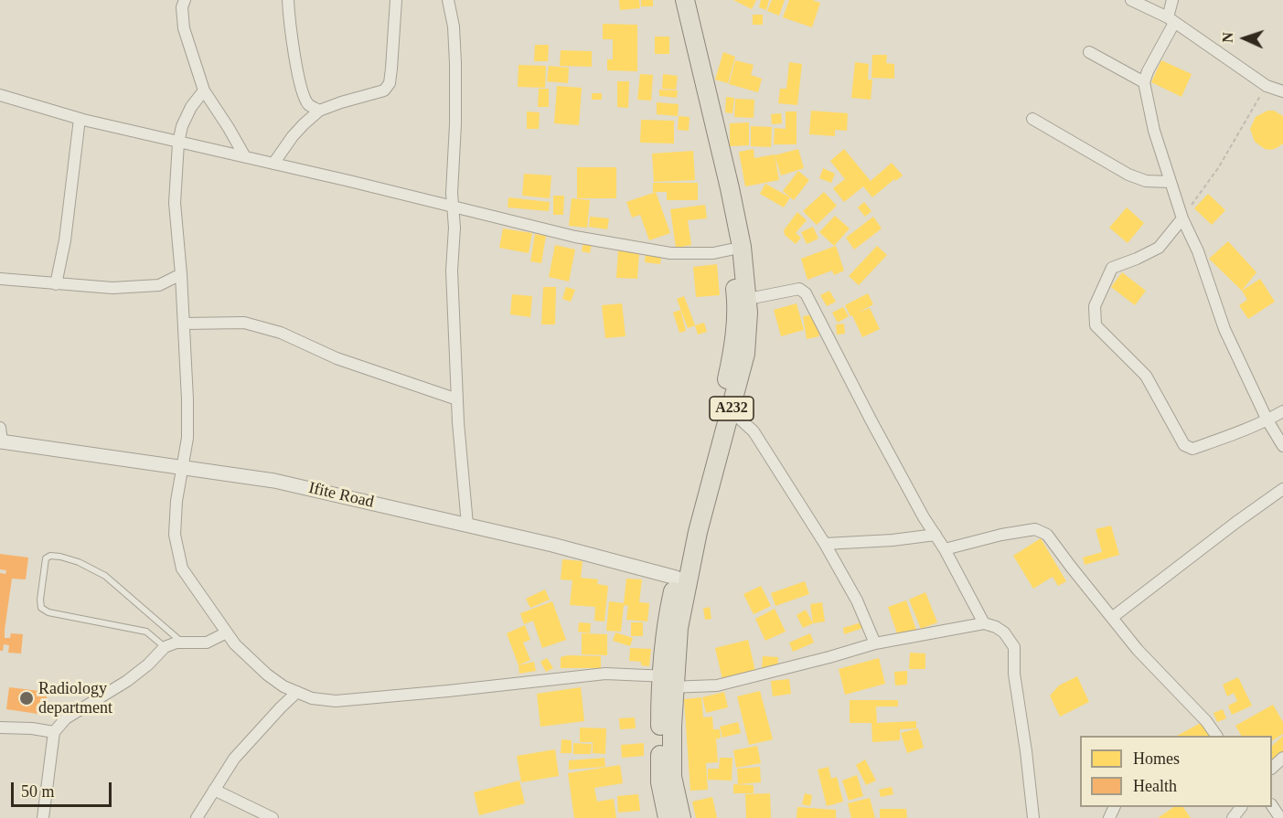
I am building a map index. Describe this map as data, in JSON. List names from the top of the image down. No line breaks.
{"streets":{"main road":["A232"],"street":["Ifite Road"]},"crossings":[["A232","Ifite Road"]],"places":["Radiology department"],"legend":["Homes","Health"],"scale_bar":"50 m","north":"left"}
